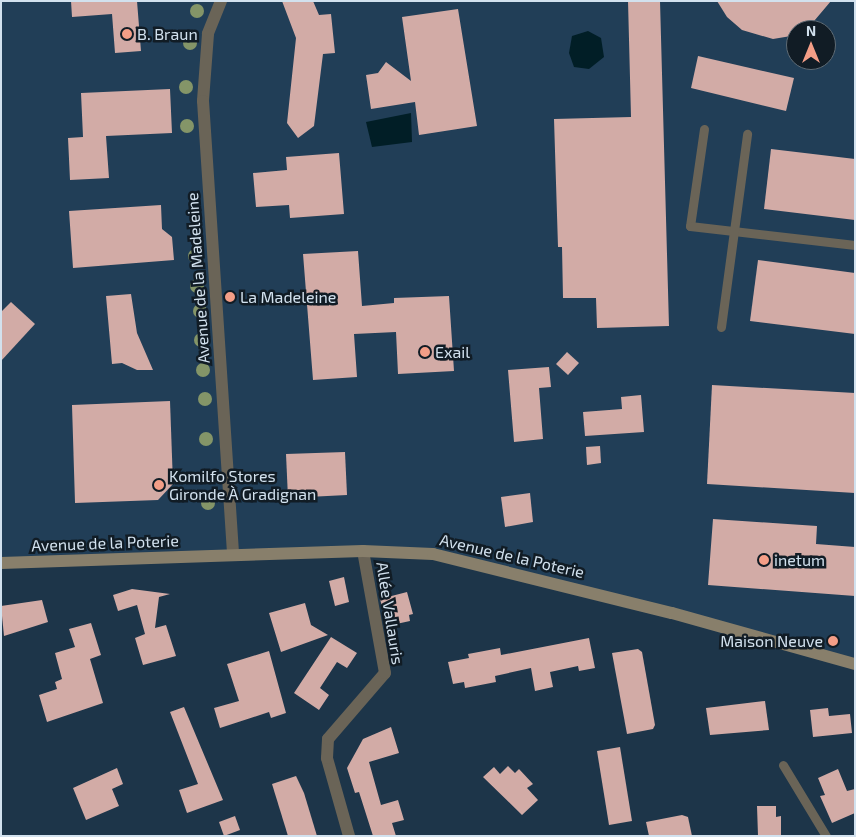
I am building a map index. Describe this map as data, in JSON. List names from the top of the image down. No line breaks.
{"streets":{"street":["Avenue de la Madeleine","Avenue de la Poterie","Allée Vallauris"]},"crossings":[["Avenue de la Madeleine","Avenue de la Poterie"],["Avenue de la Poterie","Allée Vallauris"]],"places":["B. Braun","La Madeleine","Exail","Komilfo Stores Gironde À Gradignan","inetum","Maison Neuve"],"north":"top"}
